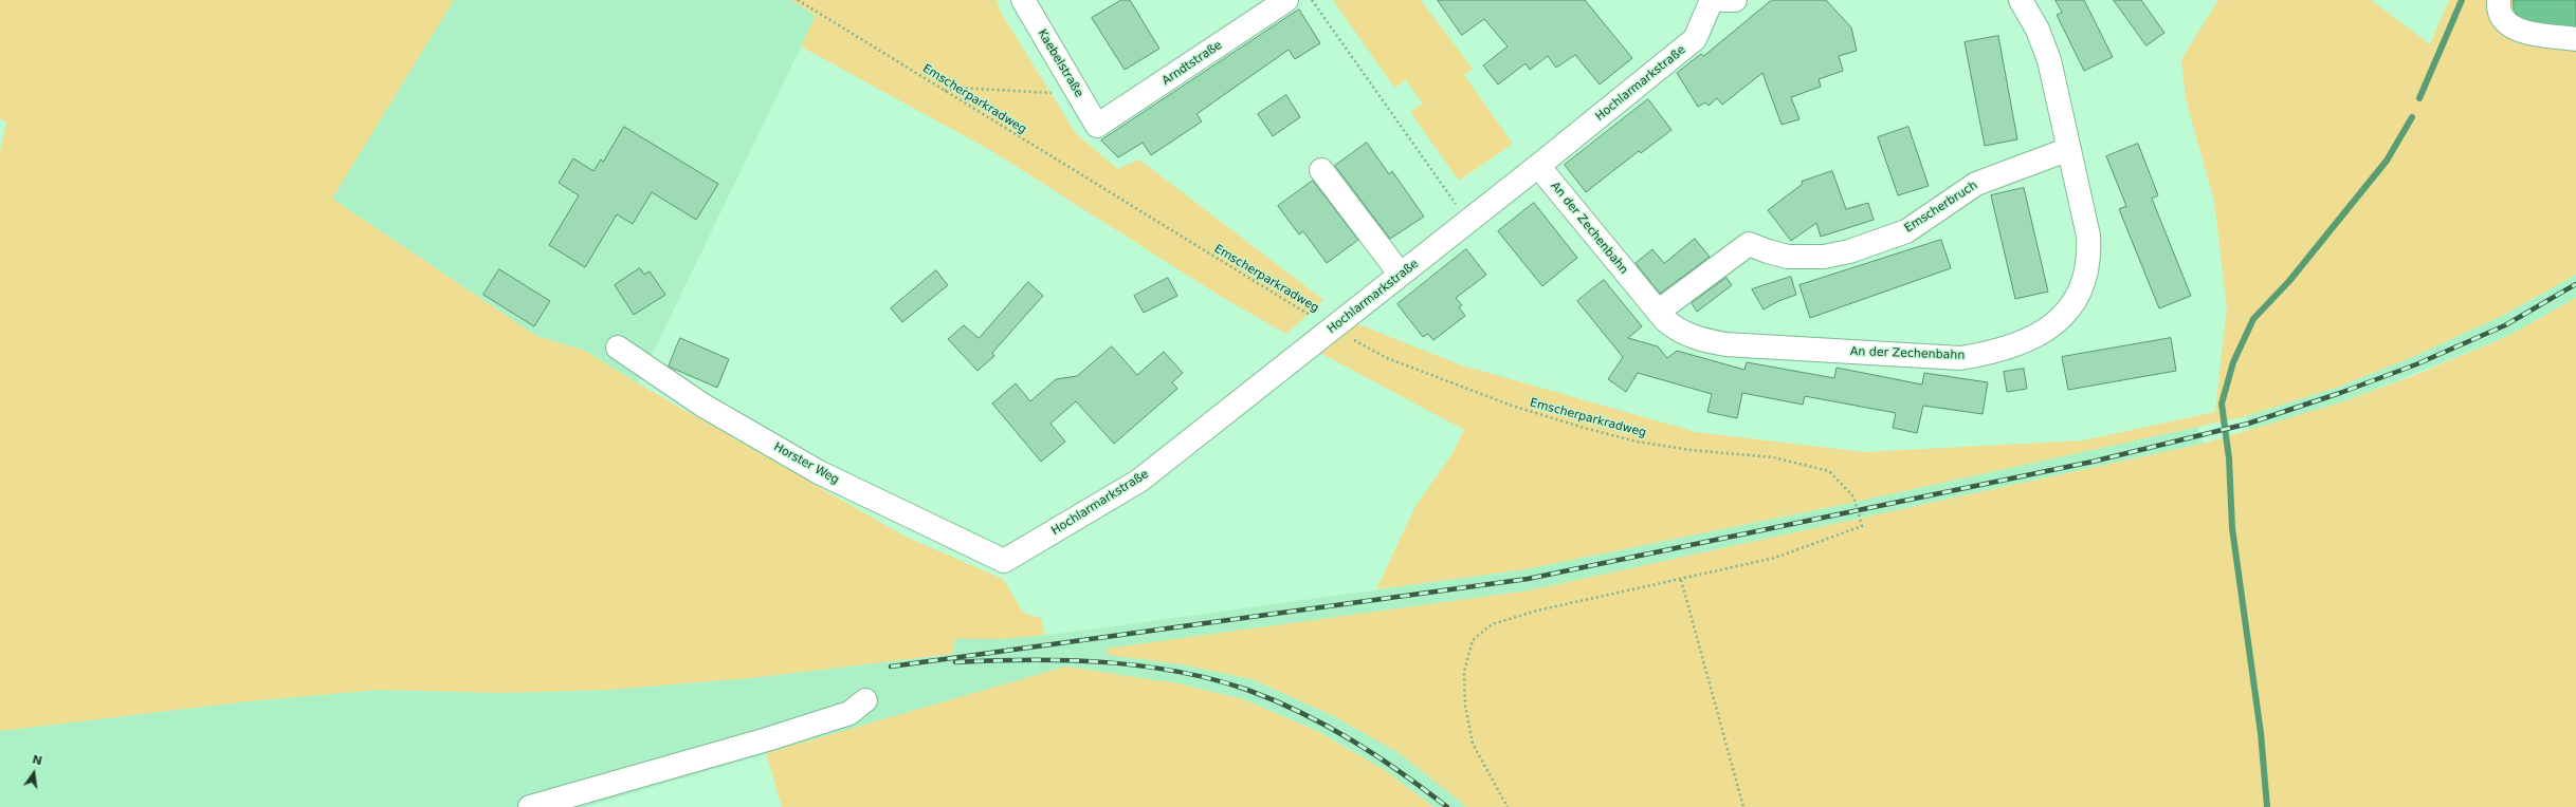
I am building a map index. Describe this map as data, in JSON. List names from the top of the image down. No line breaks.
{"streets":{"street":["Kaebelstraße","Arndtstraße","Hochlarmarkstraße","Emscherbruch","An der Zechenbahn","Horster Weg"],"path":["Emscherparkradweg"]},"crossings":[["Kaebelstraße","Arndtstraße"],["Hochlarmarkstraße","Emscherparkradweg"],["Hochlarmarkstraße","An der Zechenbahn"],["Hochlarmarkstraße","Horster Weg"],["Emscherbruch","An der Zechenbahn"]],"north":"top"}
